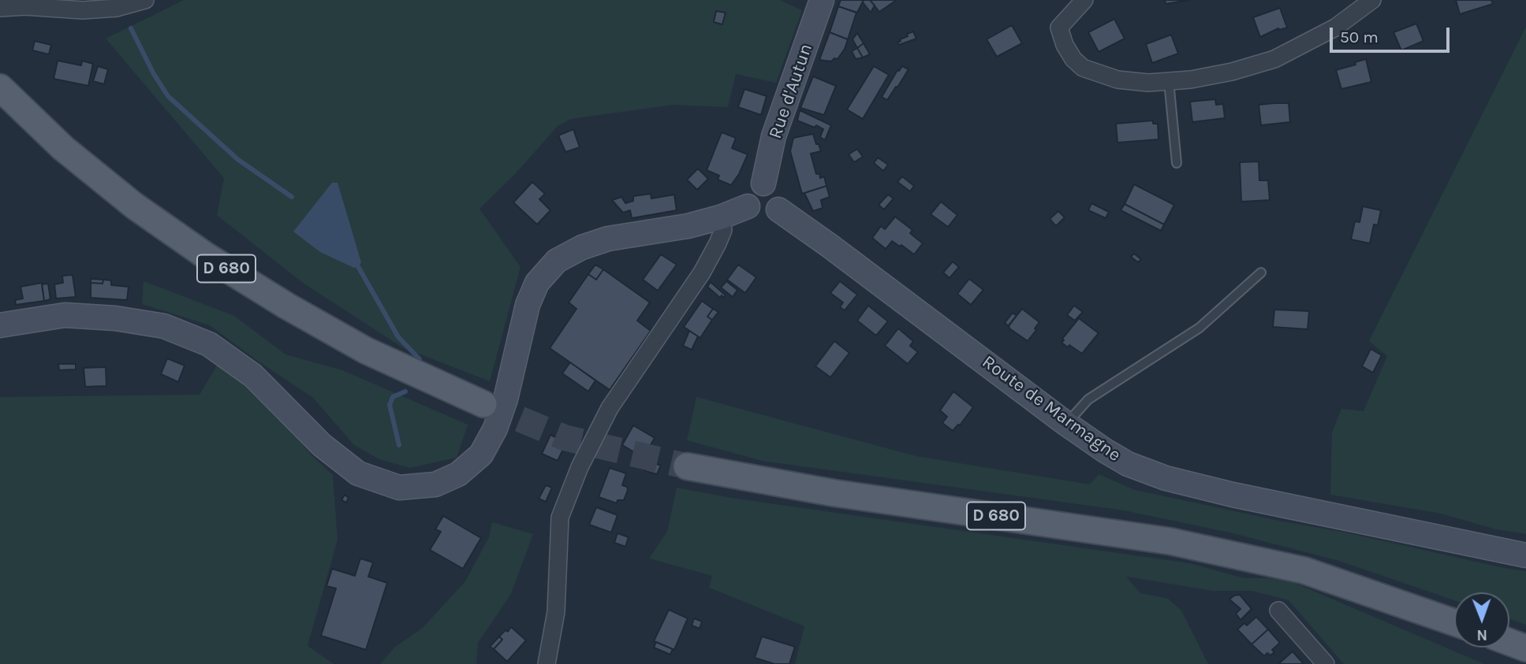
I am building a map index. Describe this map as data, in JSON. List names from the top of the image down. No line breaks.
{"streets":{"main road":["Rue d'Autun","D 680","Route de Marmagne"]},"crossings":[["Rue d'Autun","Route de Marmagne"]],"scale_bar":"50 m","north":"bottom"}
